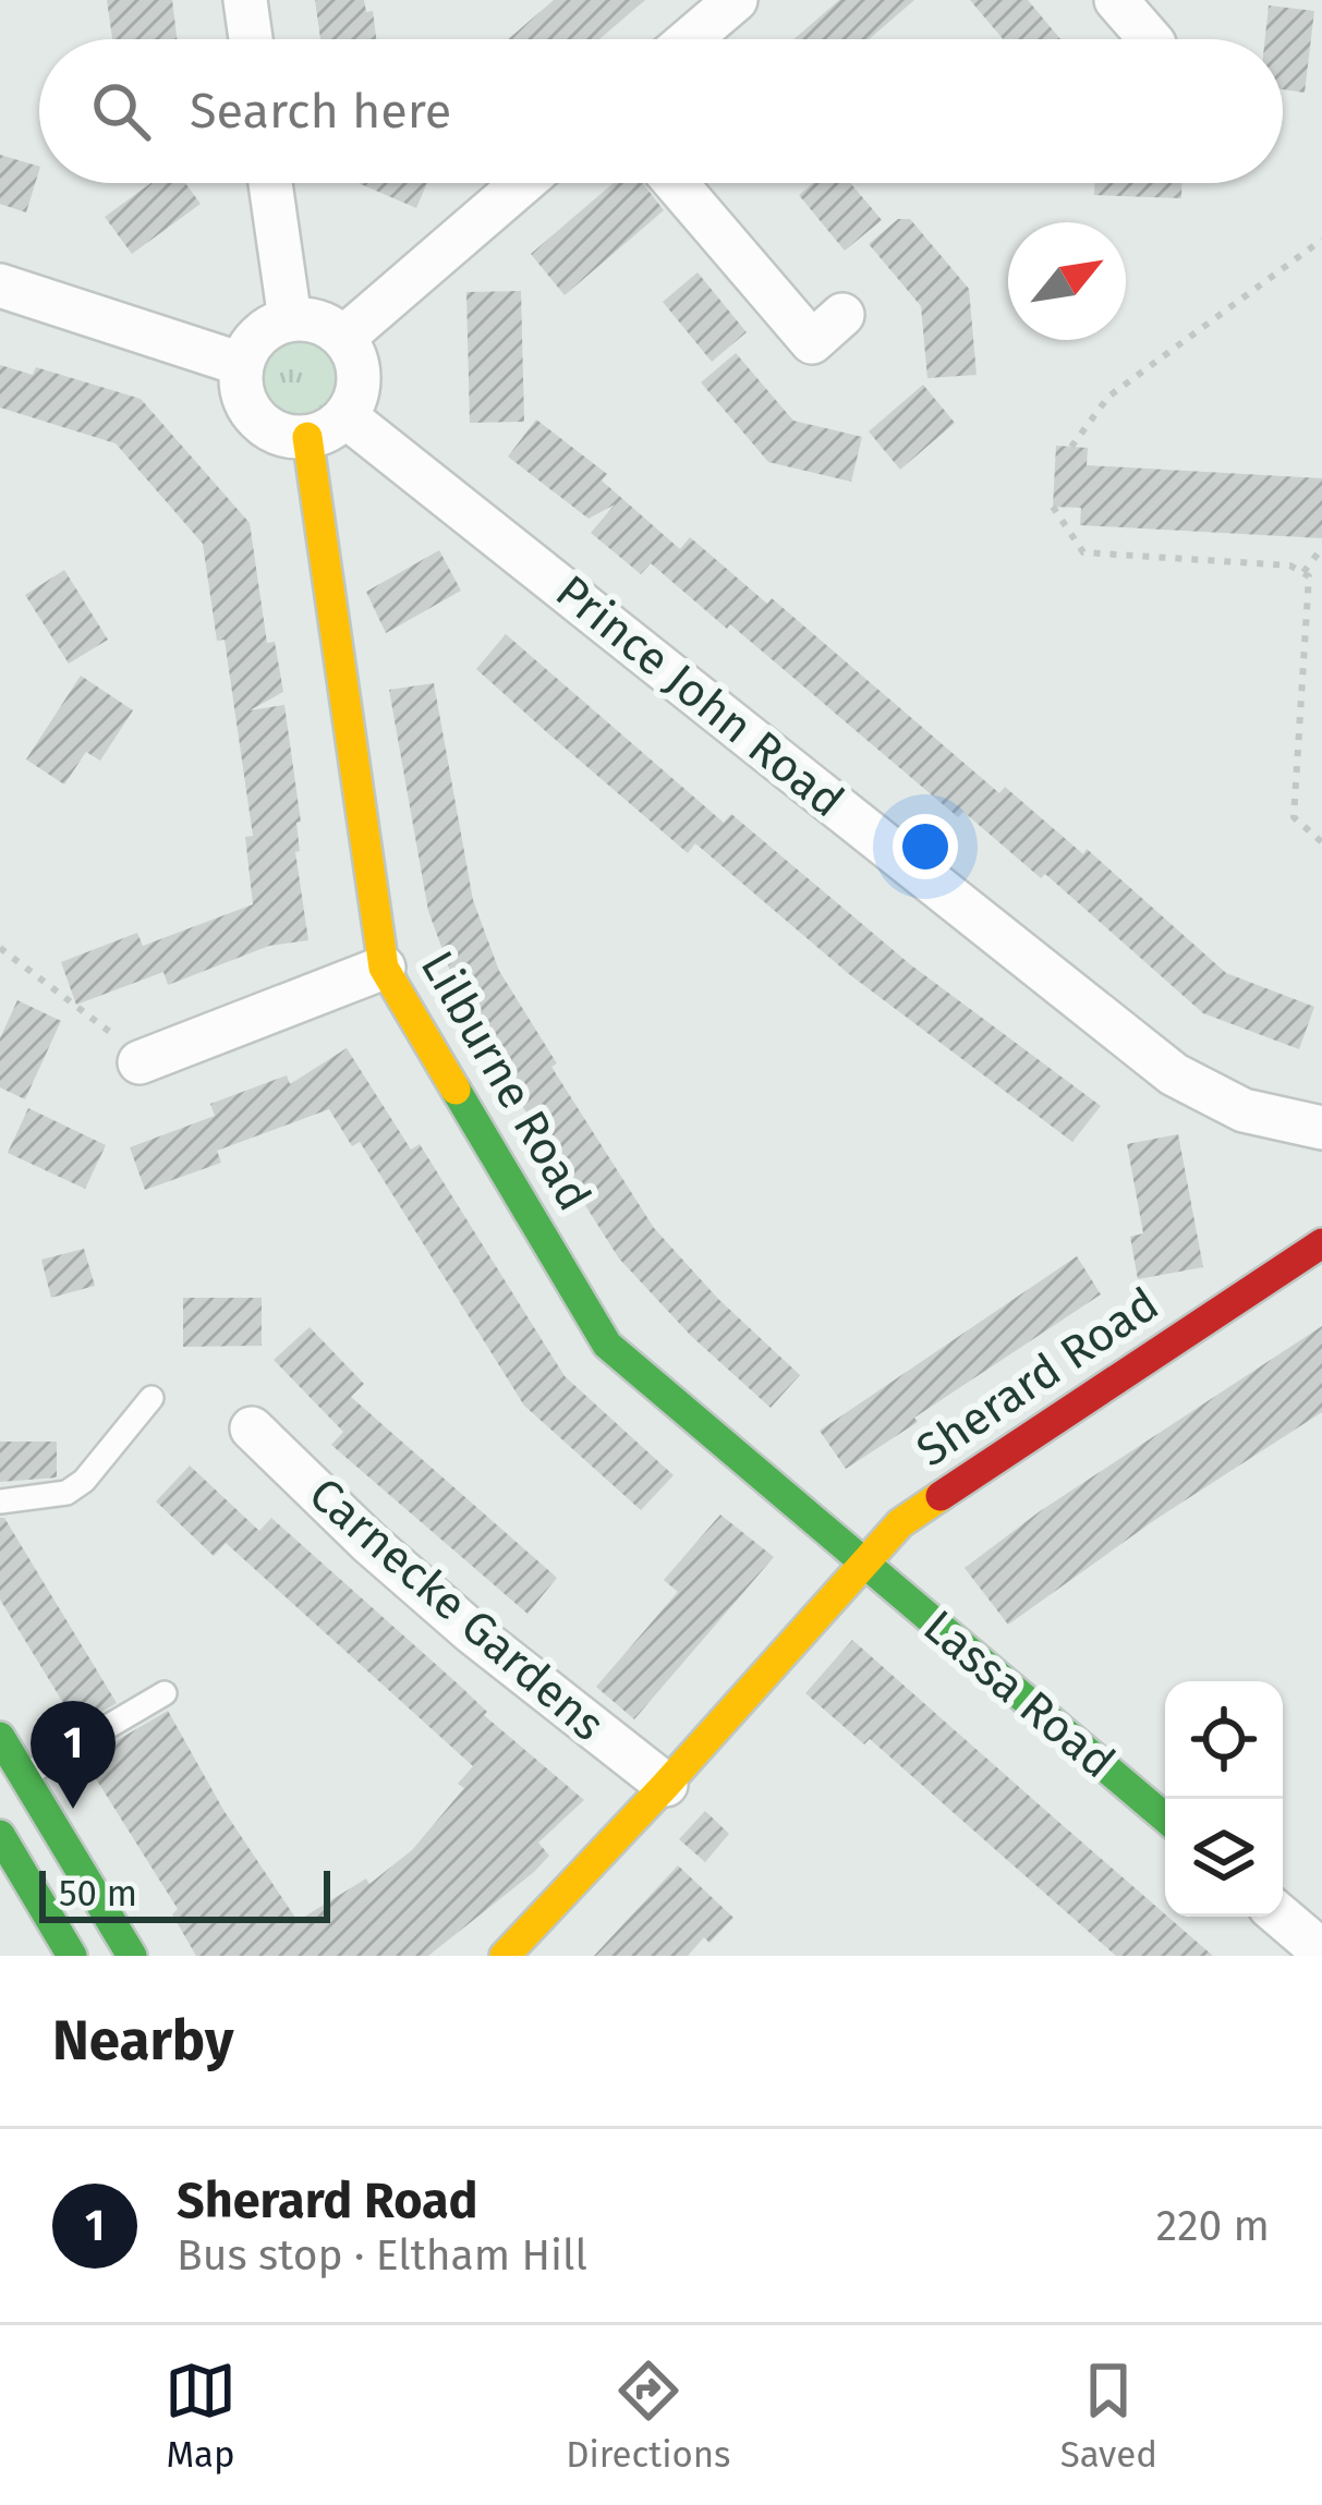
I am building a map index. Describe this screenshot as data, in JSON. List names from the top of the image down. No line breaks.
{"streets":{"street":["Prince John Road","Lilburne Road","Sherard Road","Carnecke Gardens","Lassa Road"]},"crossings":[["Prince John Road","Lilburne Road"],["Lilburne Road","Sherard Road"],["Lilburne Road","Lassa Road"],["Sherard Road","Carnecke Gardens"],["Sherard Road","Lassa Road"]],"scale_bar":"50 m","north":"top right","page":{"search":"Search here","pins":"1","scale":"50 m","heading":"Nearby","list":[{"mark":"1","name":"Sherard Road","note":"Bus stop · Eltham Hill","value":"220 m"}],"nav":["Map","Directions","Saved"]}}
